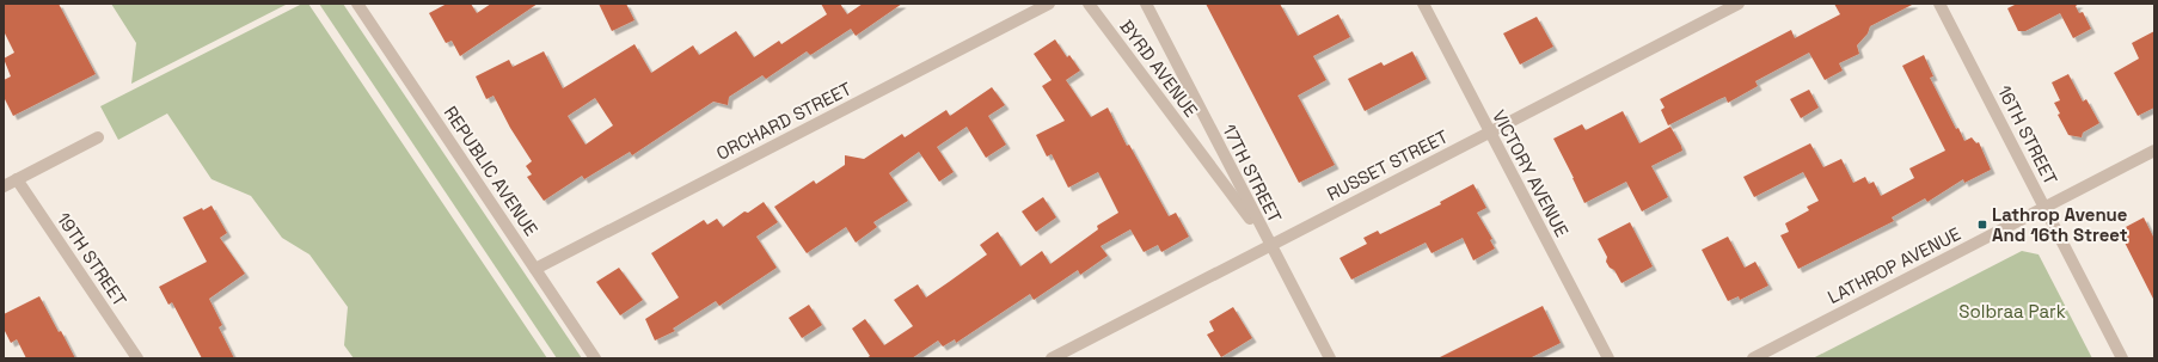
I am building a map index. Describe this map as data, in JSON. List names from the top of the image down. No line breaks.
{"streets":{"street":["BYRD AVENUE","ORCHARD STREET","16TH STREET","RUSSET STREET","REPUBLIC AVENUE","17TH STREET","VICTORY AVENUE","19TH STREET","LATHROP AVENUE"]},"crossings":[["BYRD AVENUE","RUSSET STREET"],["BYRD AVENUE","17TH STREET"],["ORCHARD STREET","REPUBLIC AVENUE"],["16TH STREET","LATHROP AVENUE"],["RUSSET STREET","17TH STREET"],["RUSSET STREET","VICTORY AVENUE"]],"parks":["Solbraa Park"],"places":{"transit":["Lathrop Avenue And 16th Street"]}}
